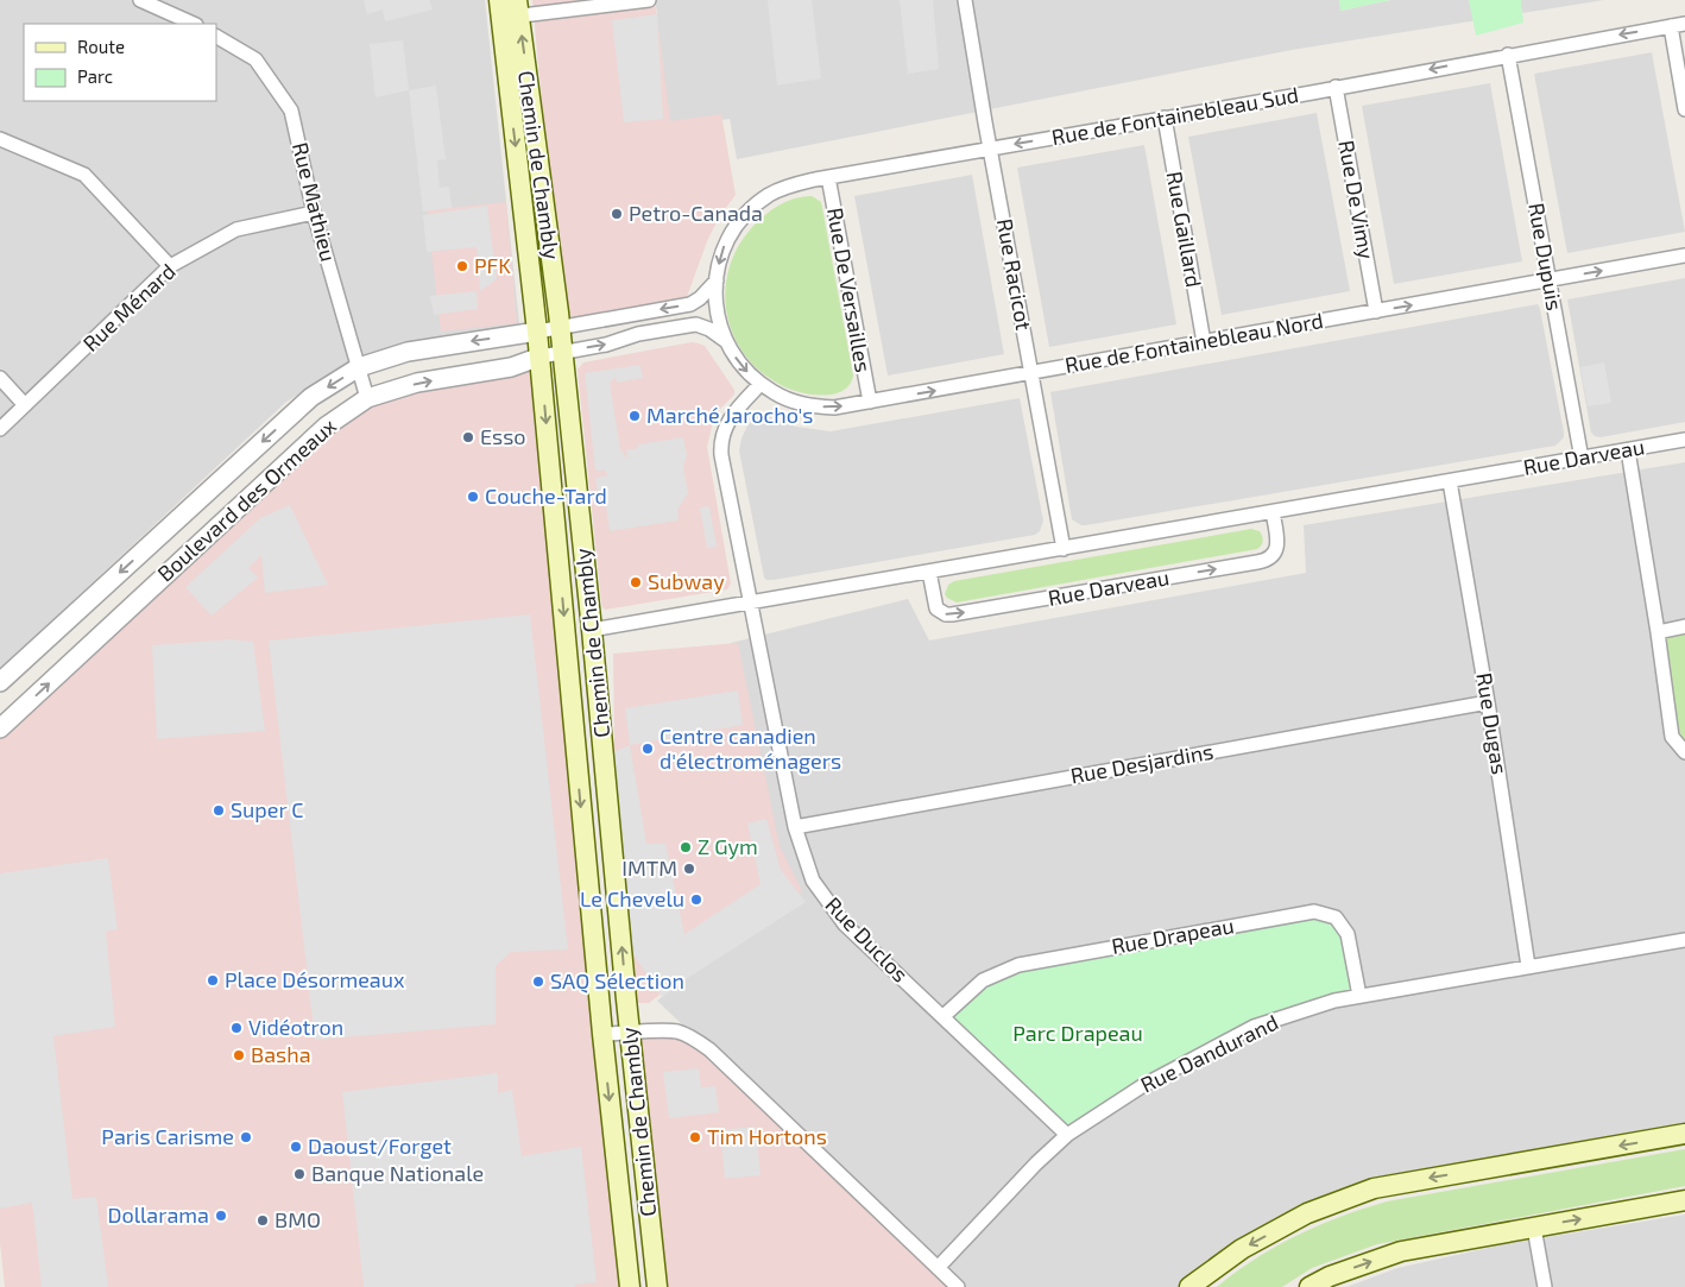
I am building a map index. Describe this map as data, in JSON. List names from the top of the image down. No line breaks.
{"streets":{"main road":["Chemin de Chambly"],"street":["Rue de Fontainebleau Sud","Rue De Vimy","Rue Mathieu","Rue Gaillard","Rue Dupuis","Rue Racicot","Rue De Versailles","Rue Ménard","Rue de Fontainebleau Nord","Rue Darveau","Boulevard des Ormeaux","Rue Dugas","Rue Desjardins","Rue Drapeau","Rue Duclos","Rue Dandurand"]},"crossings":[["Rue de Fontainebleau Sud","Rue De Vimy"],["Rue de Fontainebleau Sud","Rue Gaillard"],["Rue de Fontainebleau Sud","Rue Dupuis"],["Rue de Fontainebleau Sud","Rue Racicot"],["Rue de Fontainebleau Sud","Rue De Versailles"],["Rue de Fontainebleau Sud","Rue de Fontainebleau Nord"],["Chemin de Chambly","Rue Darveau"],["Chemin de Chambly","Boulevard des Ormeaux"],["Rue De Vimy","Rue de Fontainebleau Nord"],["Rue Mathieu","Rue Ménard"],["Rue Mathieu","Boulevard des Ormeaux"],["Rue Gaillard","Rue de Fontainebleau Nord"],["Rue Dupuis","Rue de Fontainebleau Nord"],["Rue Dupuis","Rue Darveau"],["Rue Racicot","Rue de Fontainebleau Nord"],["Rue Racicot","Rue Darveau"],["Rue De Versailles","Rue de Fontainebleau Nord"],["Rue de Fontainebleau Nord","Rue Duclos"],["Rue Darveau","Rue Dugas"],["Rue Darveau","Rue Duclos"],["Rue Dugas","Rue Desjardins"],["Rue Dugas","Rue Dandurand"],["Rue Desjardins","Rue Duclos"],["Rue Drapeau","Rue Duclos"],["Rue Drapeau","Rue Dandurand"],["Rue Duclos","Rue Dandurand"]],"one_way":["Rue de Fontainebleau Sud","Rue de Fontainebleau Nord"],"parks":["Parc Drapeau"],"places":["Petro-Canada","PFK","Marché Jarocho's","Esso","Couche-Tard","Subway","Centre canadien d'électroménagers","Super C","Z Gym","IMTM","Le Chevelu","Place Désormeaux","SAQ Sélection","Vidéotron","Basha","Paris Carisme","Tim Hortons","Daoust/Forget","Banque Nationale","Dollarama","BMO"],"legend":["Route","Parc"]}
